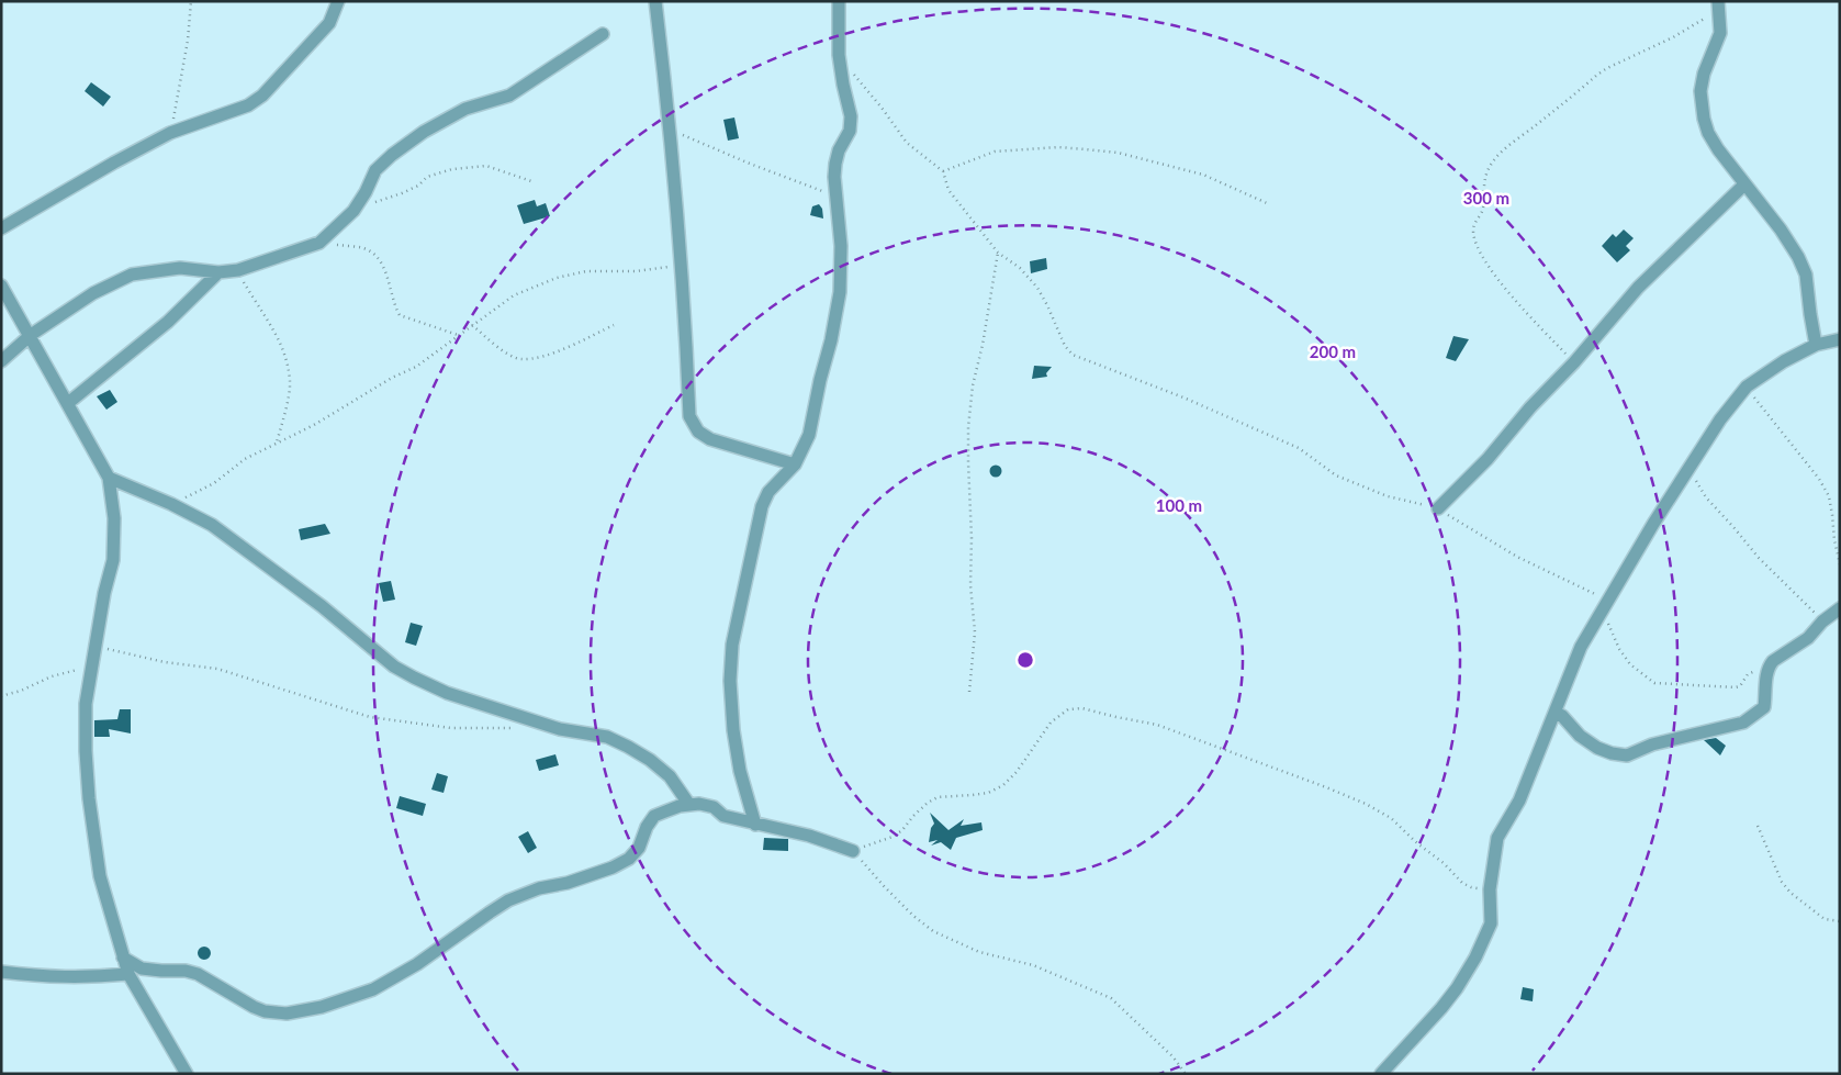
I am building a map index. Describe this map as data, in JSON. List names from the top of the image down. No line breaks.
{"rings":["300 m","200 m","100 m"]}
